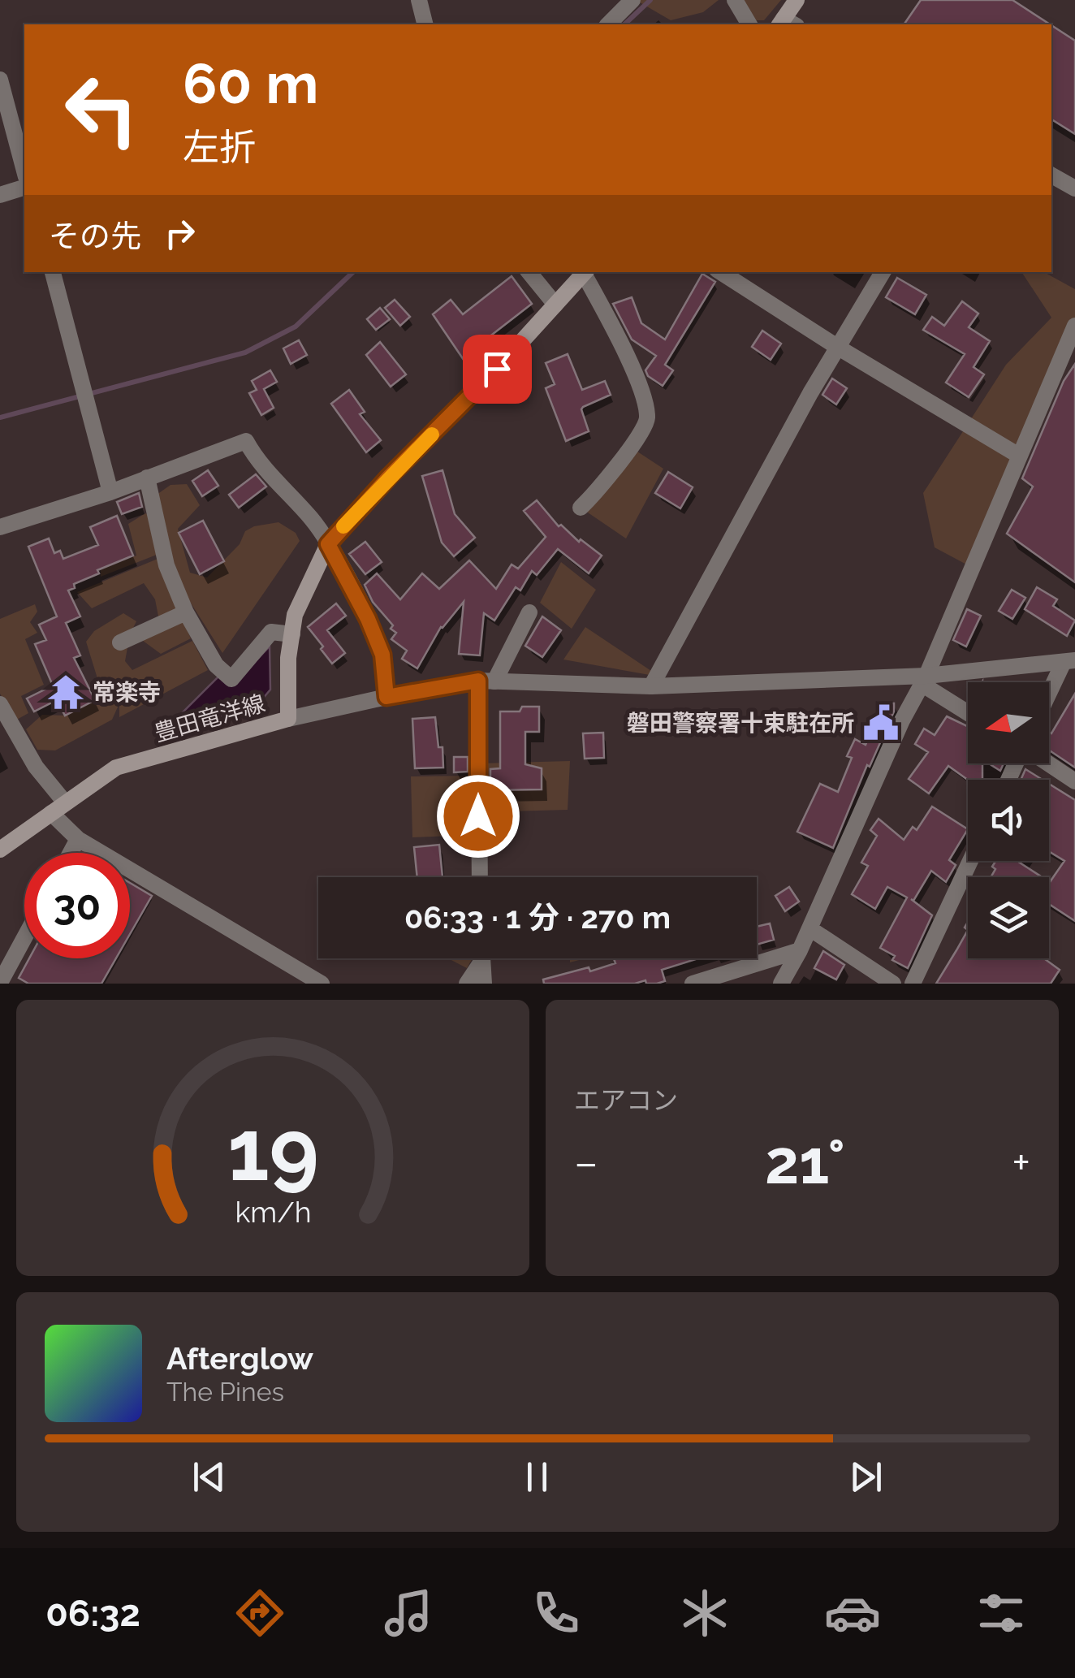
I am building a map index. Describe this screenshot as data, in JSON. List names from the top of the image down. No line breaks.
{"streets":{"main road":["豊田竜洋線"]},"places":{"temple":["常楽寺"],"public building":["磐田警察署十束駐在所"]},"north":"left","page":{"turn":["60 m","左折"],"then":"その先","limit":"30","trip":"06:33 · 1 分 · 270 m","tile":"エアコン","heat":["−","21°","+"],"song":["Afterglow","The Pines"],"tabs":"06:32","gauge":["19","km/h"]}}
